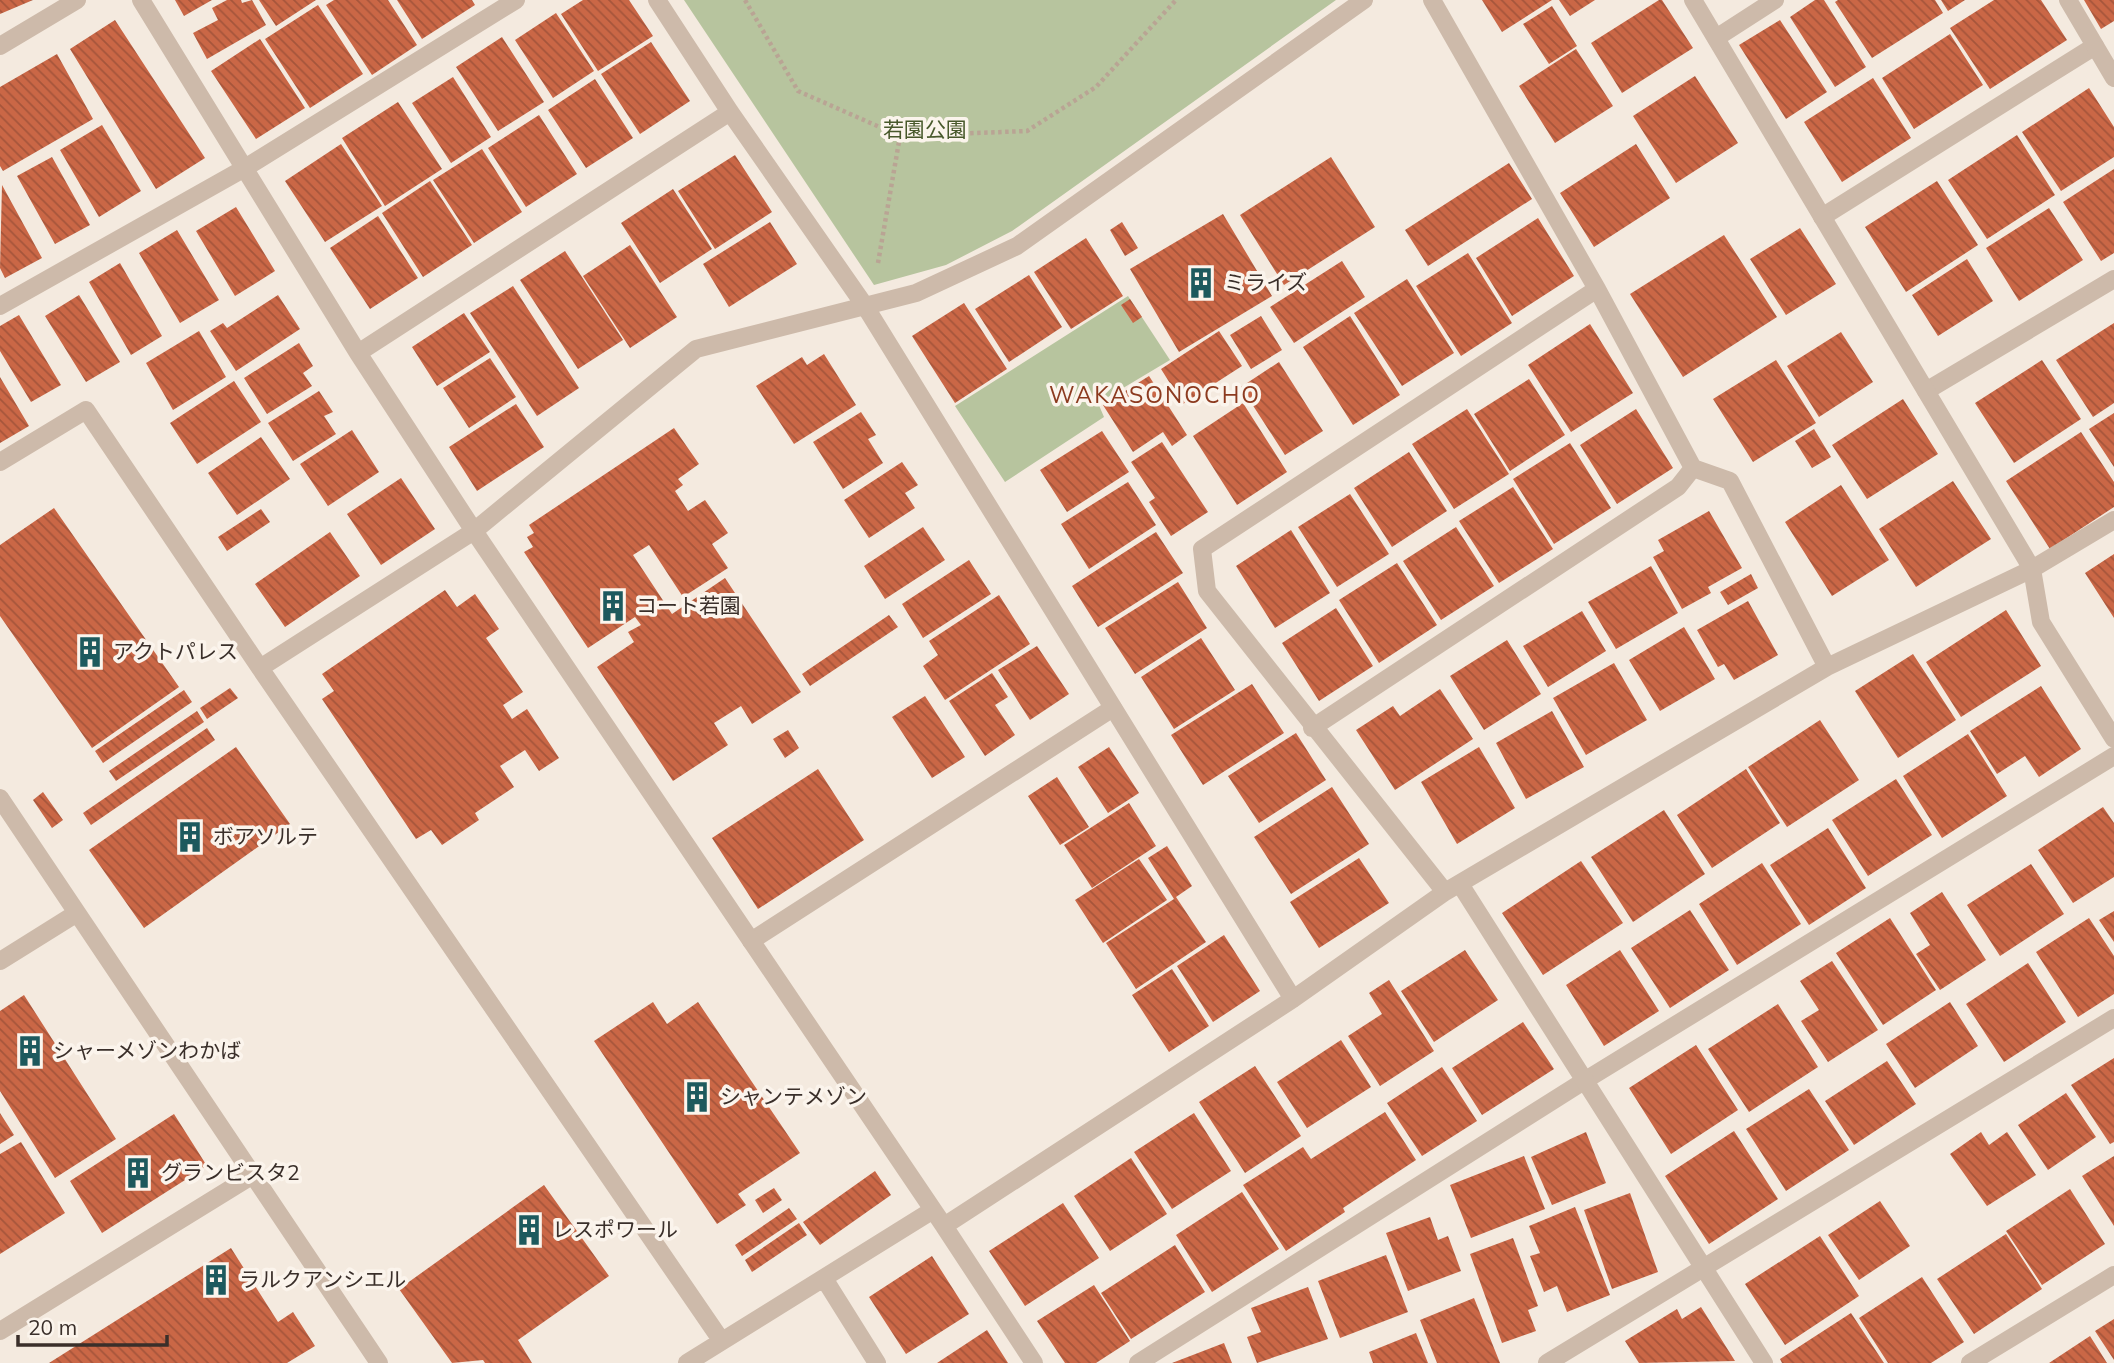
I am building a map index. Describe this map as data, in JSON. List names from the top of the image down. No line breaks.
{"districts":["WAKASONOCHO"],"parks":["若園公園"],"places":{"building":["ミライズ","コート若園","アクトパレス","ボアソルテ","シャーメゾンわかば","シャンテメゾン","グランビスタ2","レスポワール","ラルクアンシエル"]},"scale_bar":"20 m"}
